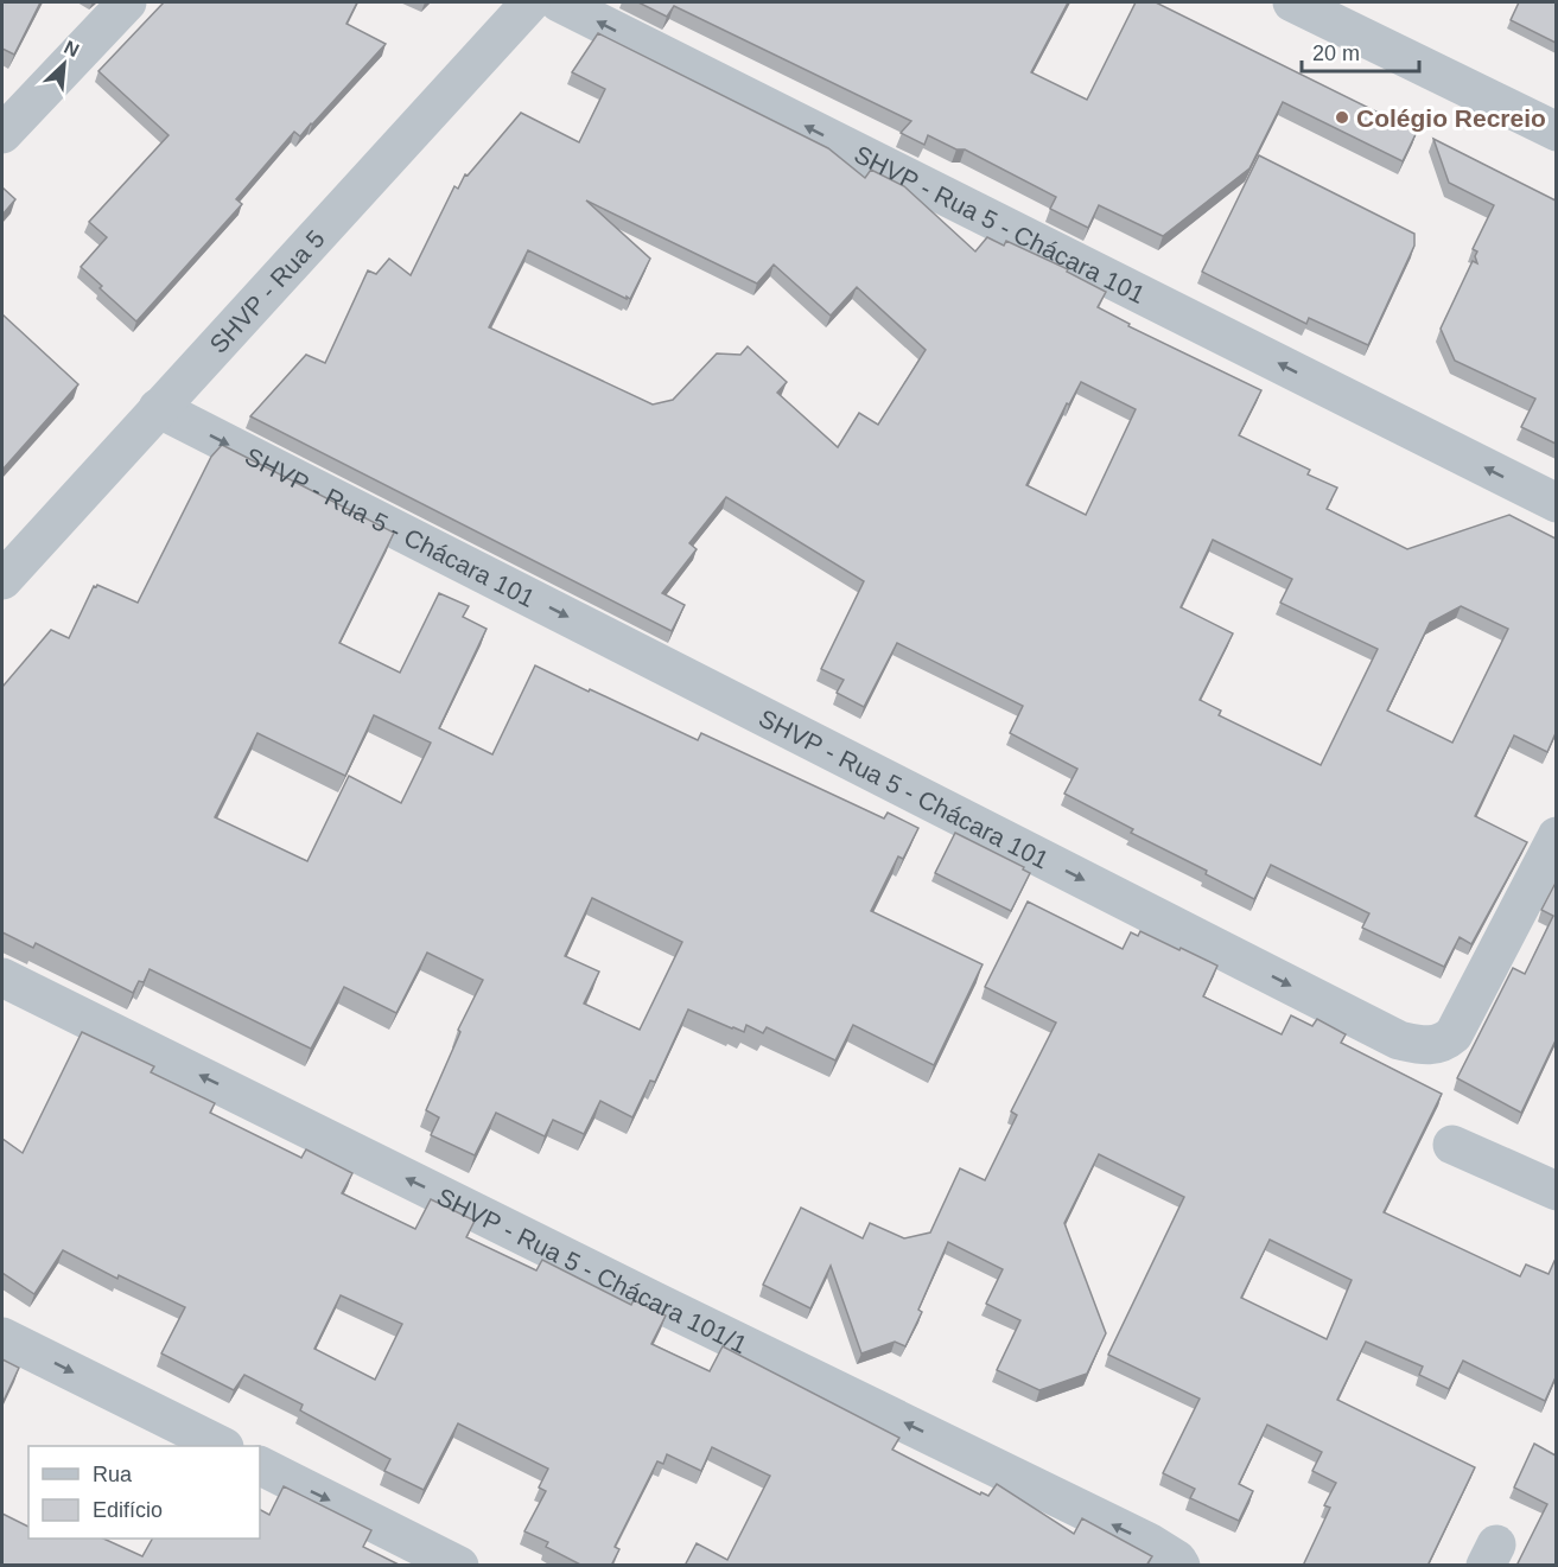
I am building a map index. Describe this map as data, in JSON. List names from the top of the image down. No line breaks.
{"streets":{"street":["SHVP - Rua 5 - Chácara 101","SHVP - Rua 5","SHVP - Rua 5 - Chácara 101/1"]},"crossings":[["SHVP - Rua 5 - Chácara 101","SHVP - Rua 5"]],"places":["Colégio Recreio"],"legend":["Rua","Edifício"],"scale_bar":"20 m","north":"top right"}
